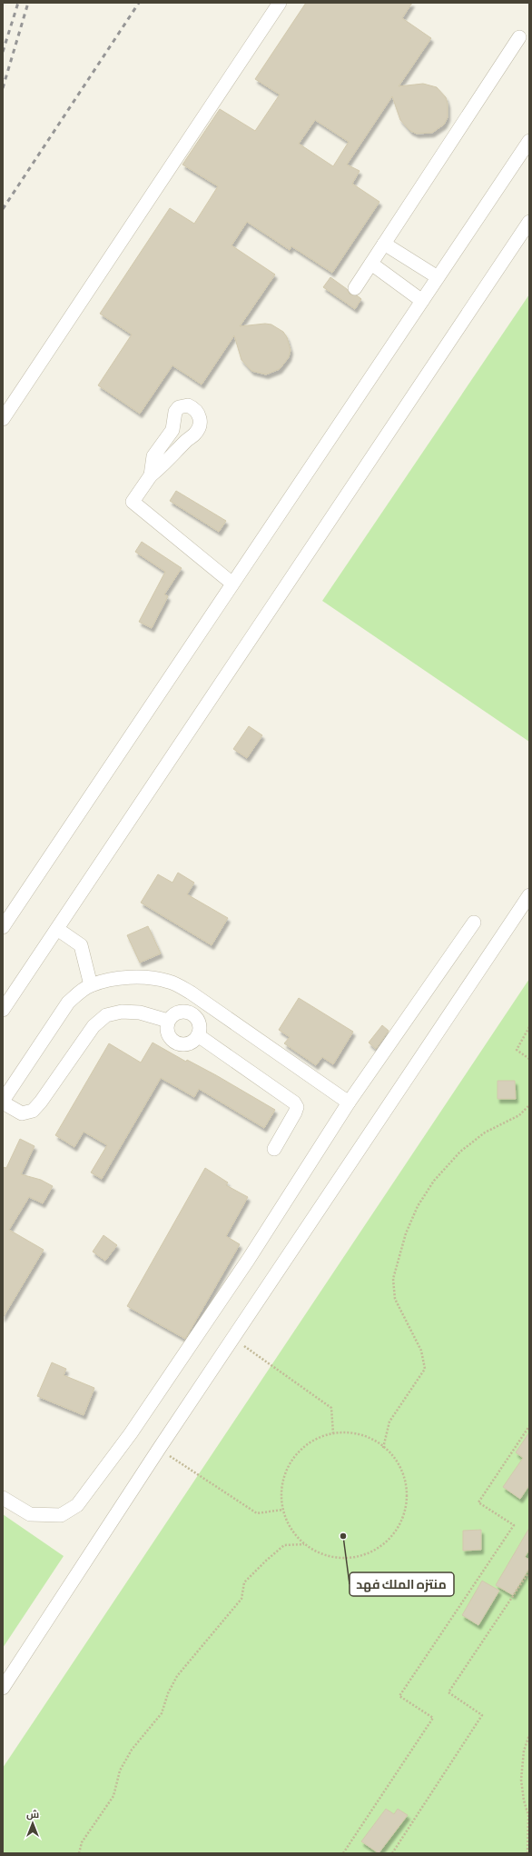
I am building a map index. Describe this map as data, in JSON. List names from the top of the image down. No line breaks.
{"places":["منتزه الملك فهد"],"north":"top"}
